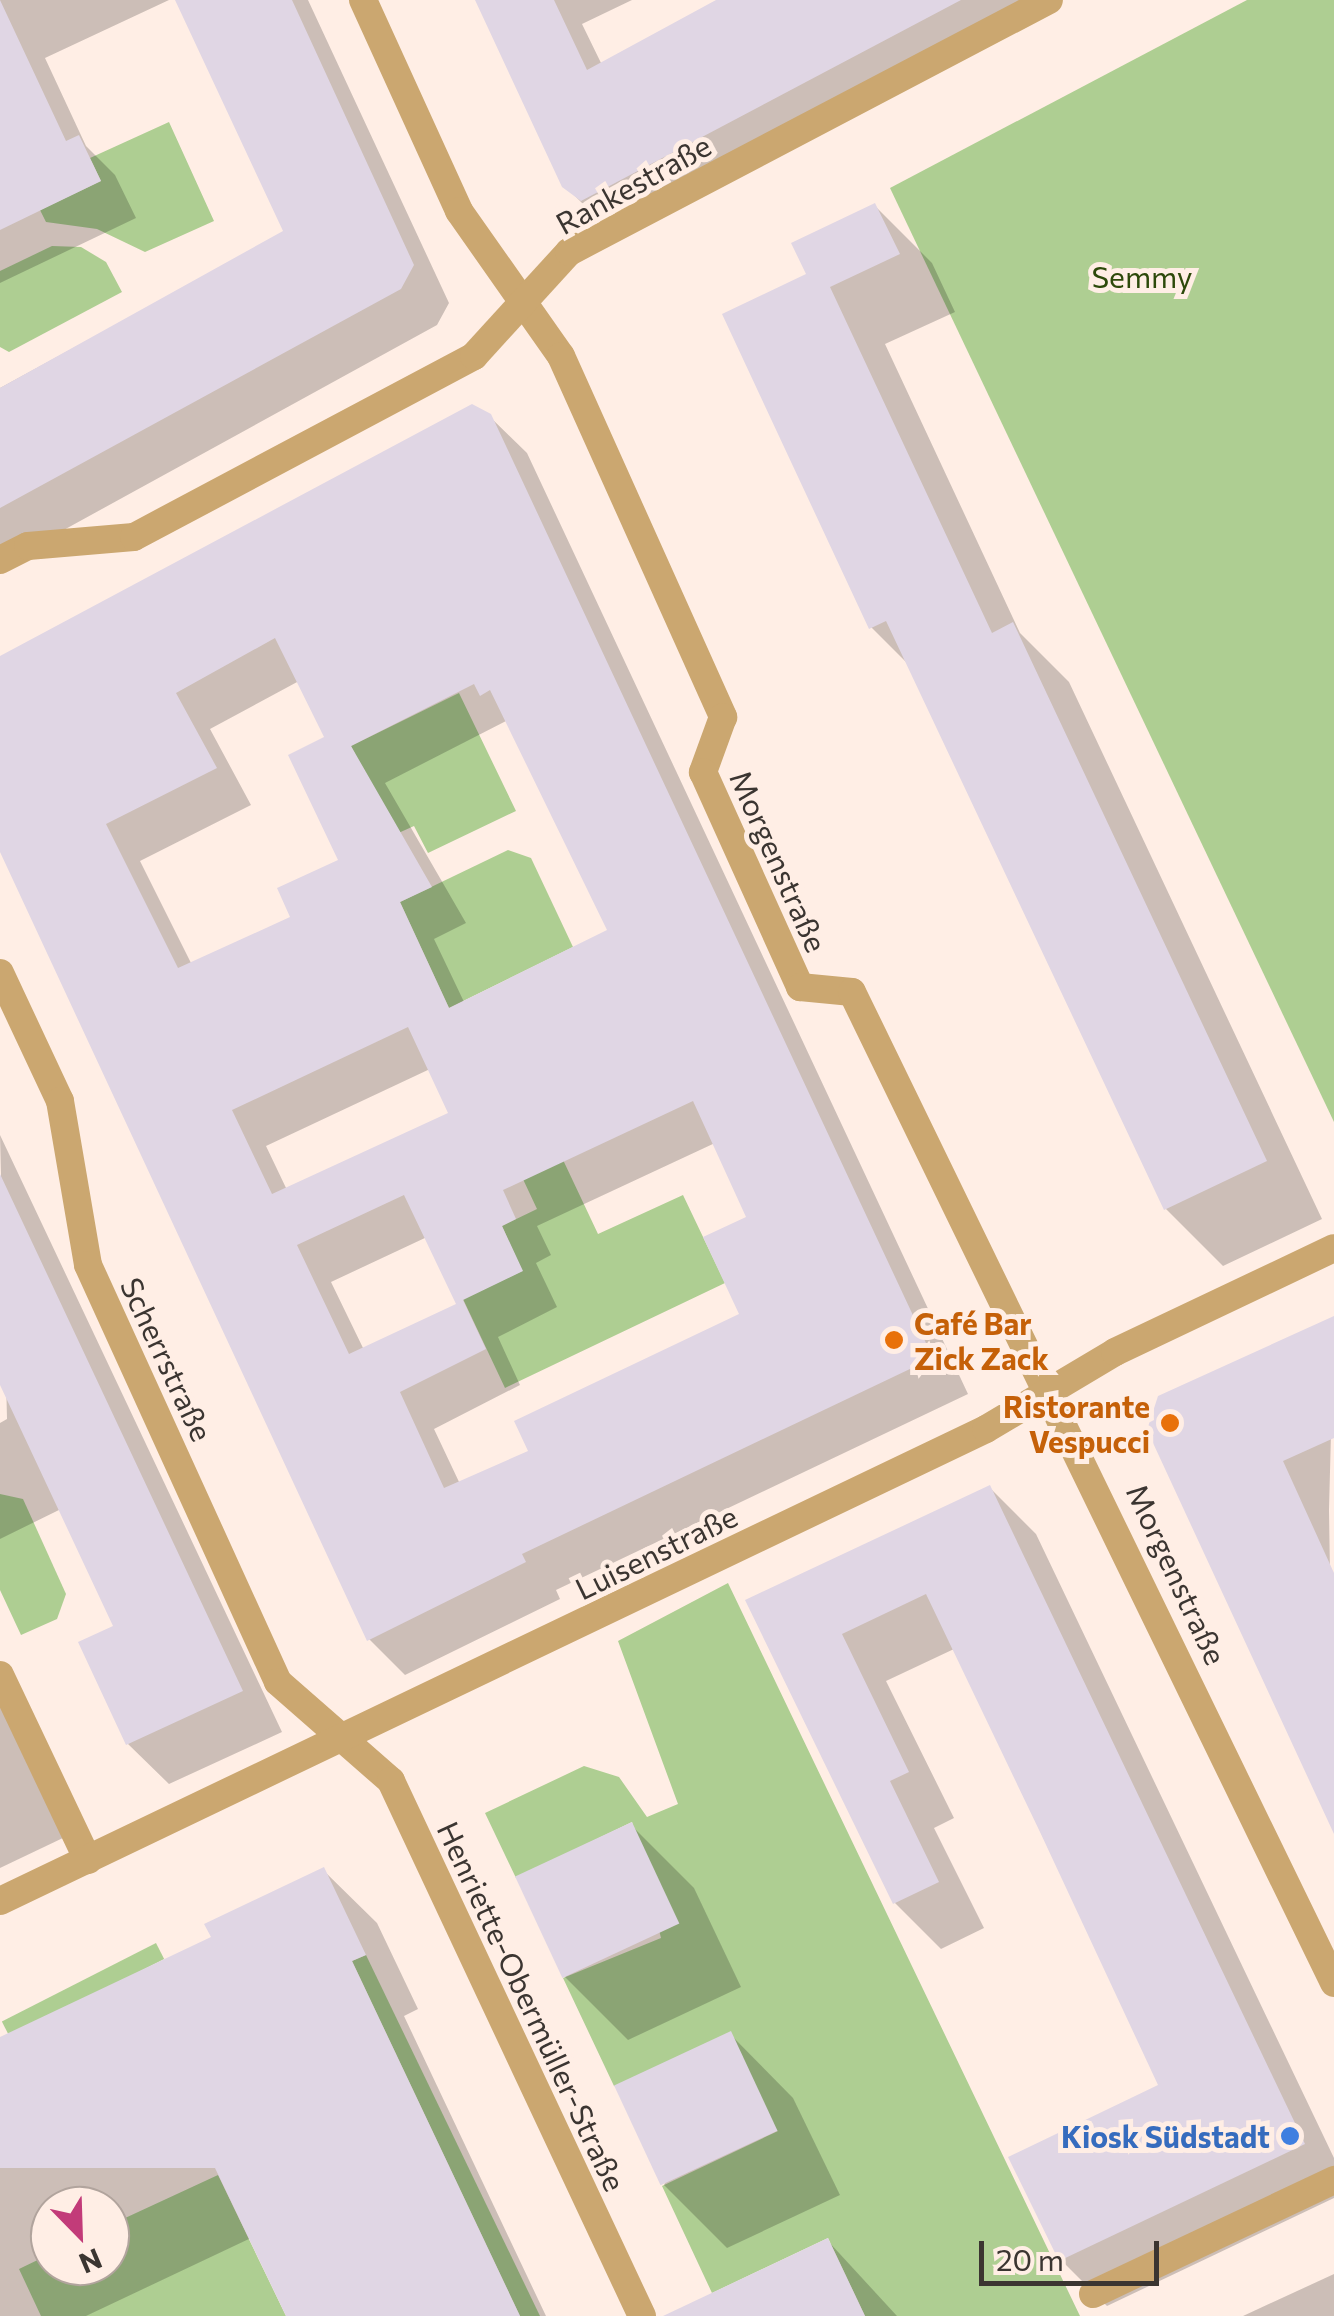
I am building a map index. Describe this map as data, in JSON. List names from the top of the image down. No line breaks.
{"streets":{"street":["Rankestraße","Morgenstraße","Scherrstraße","Luisenstraße","Henriette-Obermüller-Straße"]},"crossings":[["Rankestraße","Morgenstraße"],["Morgenstraße","Luisenstraße"],["Scherrstraße","Luisenstraße"],["Scherrstraße","Henriette-Obermüller-Straße"],["Luisenstraße","Henriette-Obermüller-Straße"]],"parks":["Semmy"],"places":["Café Bar Zick Zack","Ristorante Vespucci","Kiosk Südstadt"],"scale_bar":"20 m","north":"bottom right"}
